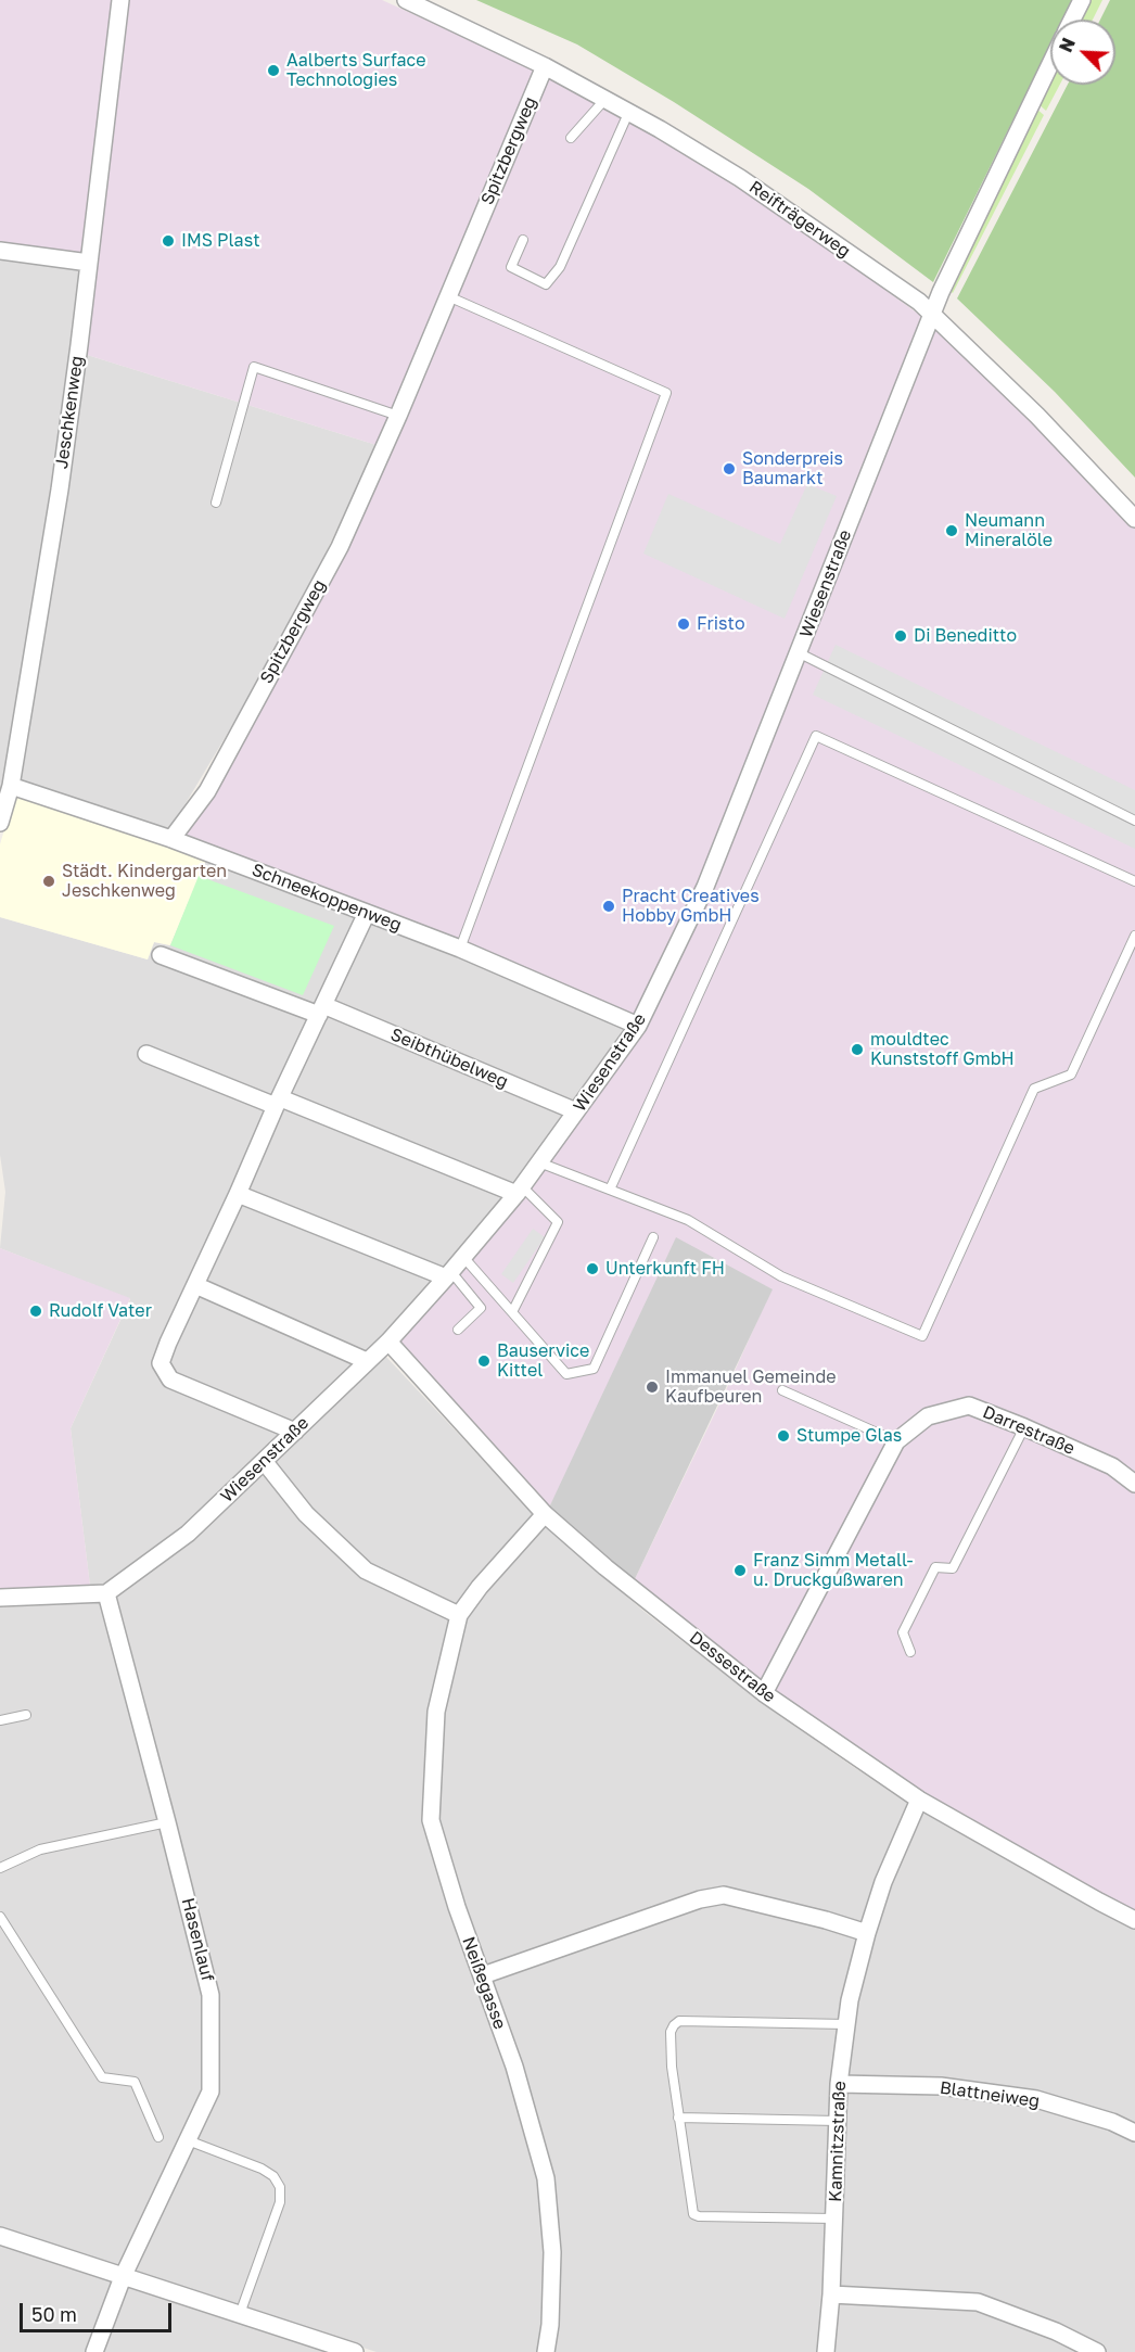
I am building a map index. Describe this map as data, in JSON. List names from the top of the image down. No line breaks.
{"streets":{"street":["Spitzbergweg","Reifträgerweg","Jeschkenweg","Wiesenstraße","Schneekoppenweg","Seibthübelweg","Darrestraße","Dessestraße","Hasenlauf","Neißegasse","Blattneiweg","Kamnitzstraße"]},"crossings":[["Spitzbergweg","Reifträgerweg"],["Spitzbergweg","Schneekoppenweg"],["Reifträgerweg","Wiesenstraße"],["Jeschkenweg","Schneekoppenweg"],["Wiesenstraße","Schneekoppenweg"],["Wiesenstraße","Seibthübelweg"],["Wiesenstraße","Dessestraße"],["Wiesenstraße","Hasenlauf"],["Darrestraße","Dessestraße"],["Dessestraße","Neißegasse"],["Dessestraße","Kamnitzstraße"],["Blattneiweg","Kamnitzstraße"]],"places":["Aalberts Surface Technologies","IMS Plast","Sonderpreis Baumarkt","Neumann Mineralöle","Fristo","Di Beneditto","Städt. Kindergarten Jeschkenweg","Pracht Creatives Hobby GmbH","mouldtec Kunststoff GmbH","Unterkunft FH","Rudolf Vater","Bauservice Kittel","Immanuel Gemeinde Kaufbeuren","Stumpe Glas","Franz Simm Metall- u. Druckgußwaren"],"scale_bar":"50 m","north":"top left"}
